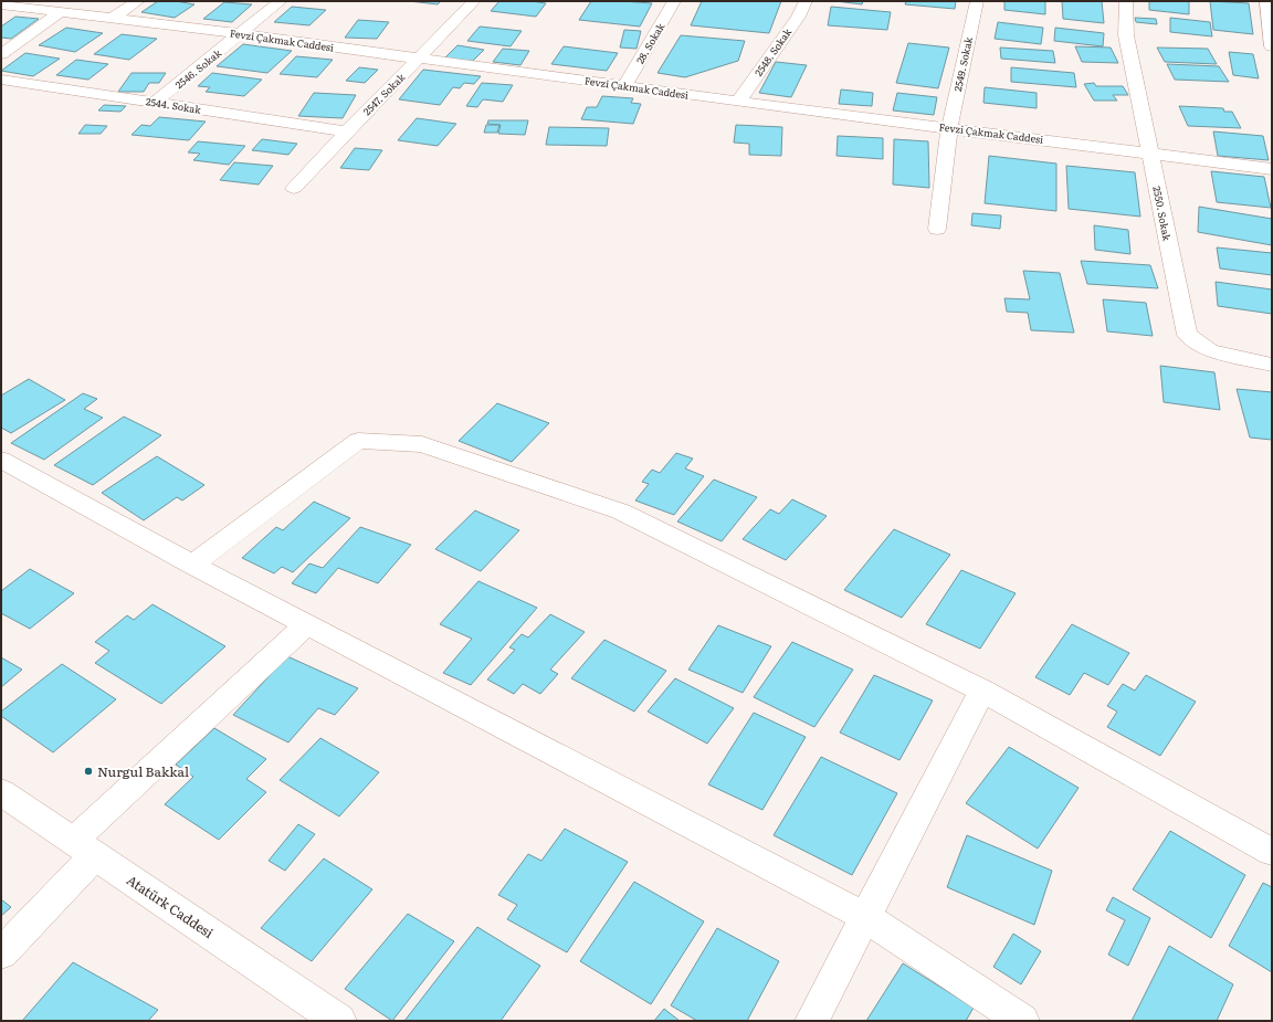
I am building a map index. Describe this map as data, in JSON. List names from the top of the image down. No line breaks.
{"streets":{"street":["Fevzi Çakmak Caddesi","28. Sokak","2548. Sokak","2549. Sokak","2546. Sokak","2547. Sokak","2544. Sokak","2550. Sokak","Atatürk Caddesi"]},"crossings":[["Fevzi Çakmak Caddesi","28. Sokak"],["Fevzi Çakmak Caddesi","2548. Sokak"],["Fevzi Çakmak Caddesi","2549. Sokak"],["Fevzi Çakmak Caddesi","2546. Sokak"],["Fevzi Çakmak Caddesi","2547. Sokak"],["Fevzi Çakmak Caddesi","2550. Sokak"],["2546. Sokak","2544. Sokak"],["2547. Sokak","2544. Sokak"]],"places":["Nurgul Bakkal"]}
